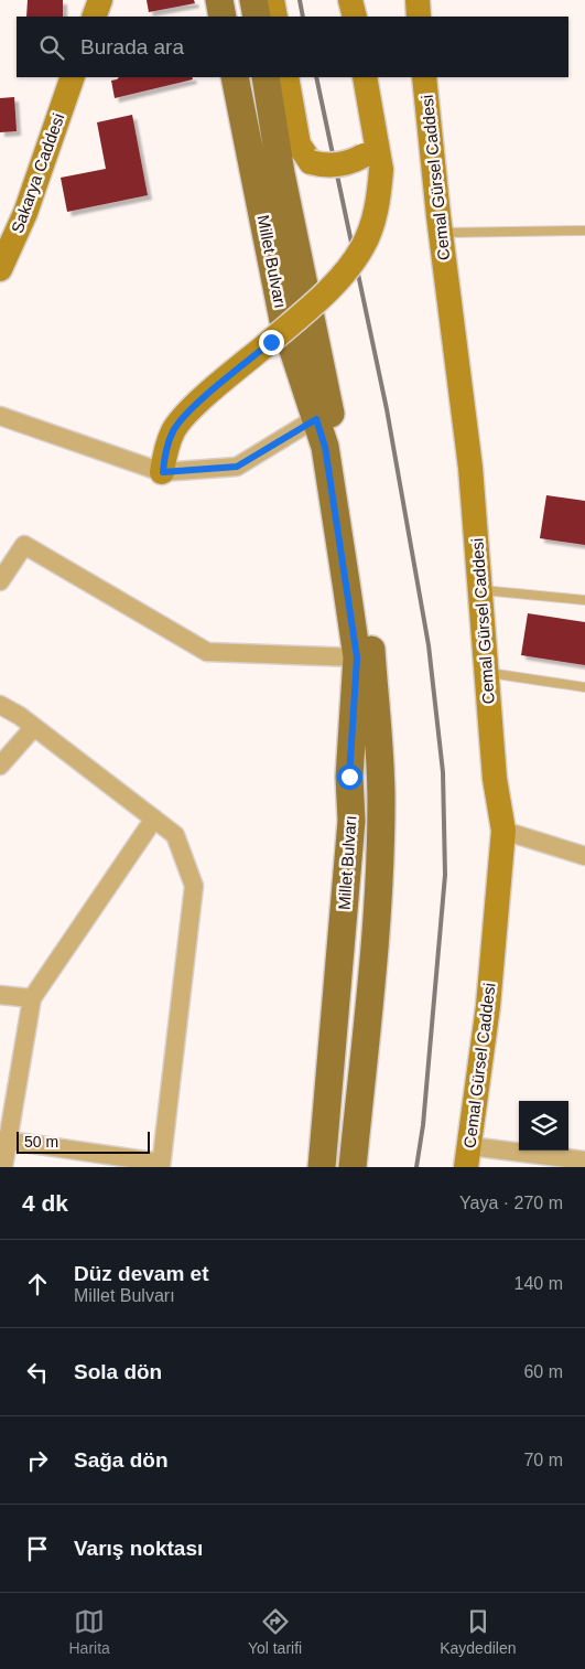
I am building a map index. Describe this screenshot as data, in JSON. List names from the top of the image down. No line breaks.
{"streets":{"main road":["Millet Bulvarı"],"street":["Sakarya Caddesi","Cemal Gürsel Caddesi"]},"scale_bar":"50 m","page":{"search":"Burada ara","scale":"50 m","heading":["4 dk","Yaya · 270 m"],"list":[["Düz devam et","Millet Bulvarı","140 m"],["Sola dön","60 m"],["Sağa dön","70 m"],"Varış noktası"],"nav":["Harita","Yol tarifi","Kaydedilen"]}}
